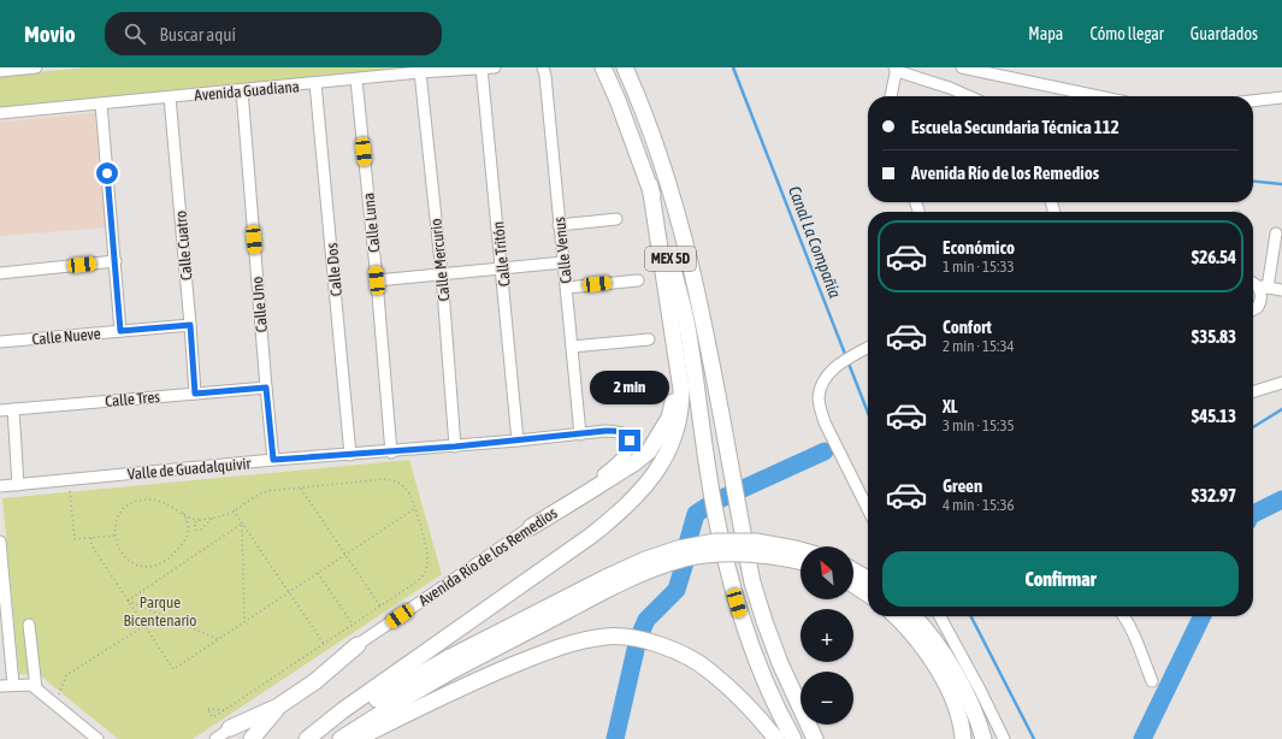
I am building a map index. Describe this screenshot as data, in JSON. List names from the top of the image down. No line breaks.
{"streets":{"highway":["MEX 5D"],"street":["Avenida Guadiana","Calle Luna","Calle Cuatro","Calle Venus","Calle Tritón","Calle Mercurio","Calle Dos","Calle Uno","Calle Nueve","Calle Tres","Valle de Guadalquivir","Avenida Río de los Remedios"]},"crossings":[["Avenida Guadiana","Calle Luna"],["Avenida Guadiana","Calle Cuatro"],["Avenida Guadiana","Calle Tritón"],["Avenida Guadiana","Calle Mercurio"],["Avenida Guadiana","Calle Dos"],["Avenida Guadiana","Calle Uno"],["Calle Luna","Valle de Guadalquivir"],["Calle Cuatro","Calle Nueve"],["Calle Cuatro","Calle Tres"],["Calle Venus","Valle de Guadalquivir"],["Calle Venus","Avenida Río de los Remedios"],["Calle Tritón","Valle de Guadalquivir"],["Calle Mercurio","Valle de Guadalquivir"],["Calle Dos","Valle de Guadalquivir"],["Calle Uno","Calle Tres"],["Calle Uno","Valle de Guadalquivir"],["Valle de Guadalquivir","Avenida Río de los Remedios"]],"water":["Canal La Compañia"],"parks":["Parque Bicentenario"],"north":"top left","page":{"header":"Movio","search":"Buscar aquí","nav":["Mapa","Cómo llegar","Guardados"],"banner":["Escuela Secundaria Técnica 112","Avenida Río de los Remedios"],"list":[{"name":"Económico","note":"1 min · 15:33","value":"$26.54"},{"name":"Confort","note":"2 min · 15:34","value":"$35.83"},{"name":"XL","note":"3 min · 15:35","value":"$45.13"},{"name":"Green","note":"4 min · 15:36","value":"$32.97"}],"bubble":"2 min","buttons":"Confirmar","map_buttons":["+","−"]}}
